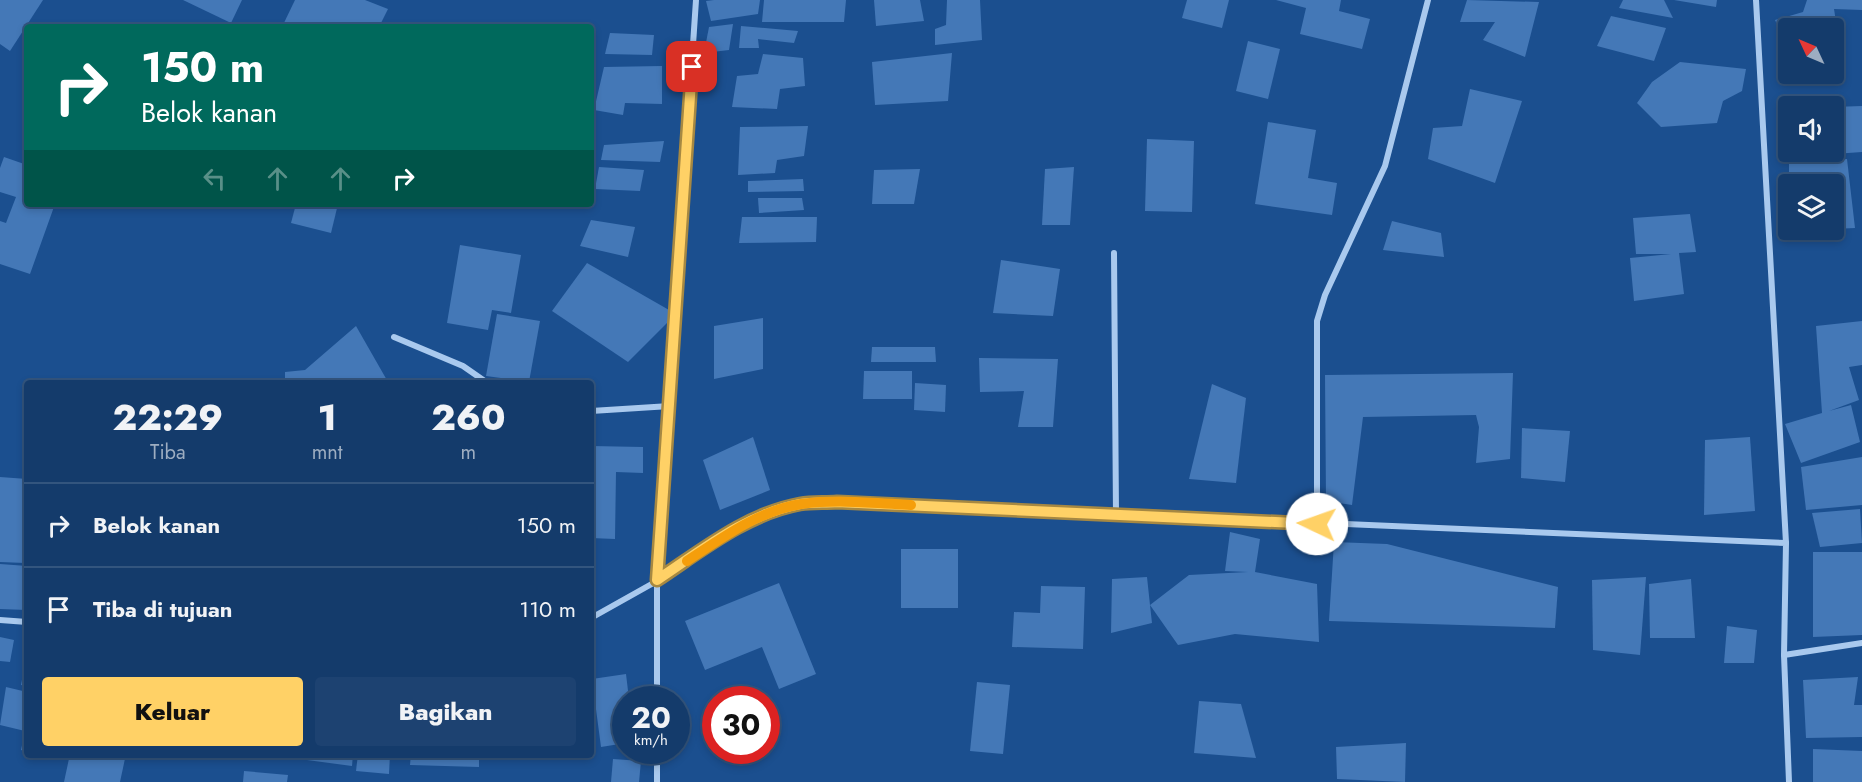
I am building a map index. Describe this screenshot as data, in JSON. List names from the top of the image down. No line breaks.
{"north":"top left","page":{"turn":["150 m","Belok kanan"],"eta":["22:29","Tiba","1","mnt","260","m"],"list":[{"name":"Belok kanan","value":"150 m"},{"name":"Tiba di tujuan","value":"110 m"}],"buttons":["Keluar","Bagikan"],"speed":"20 km/h","limit":"30"}}
